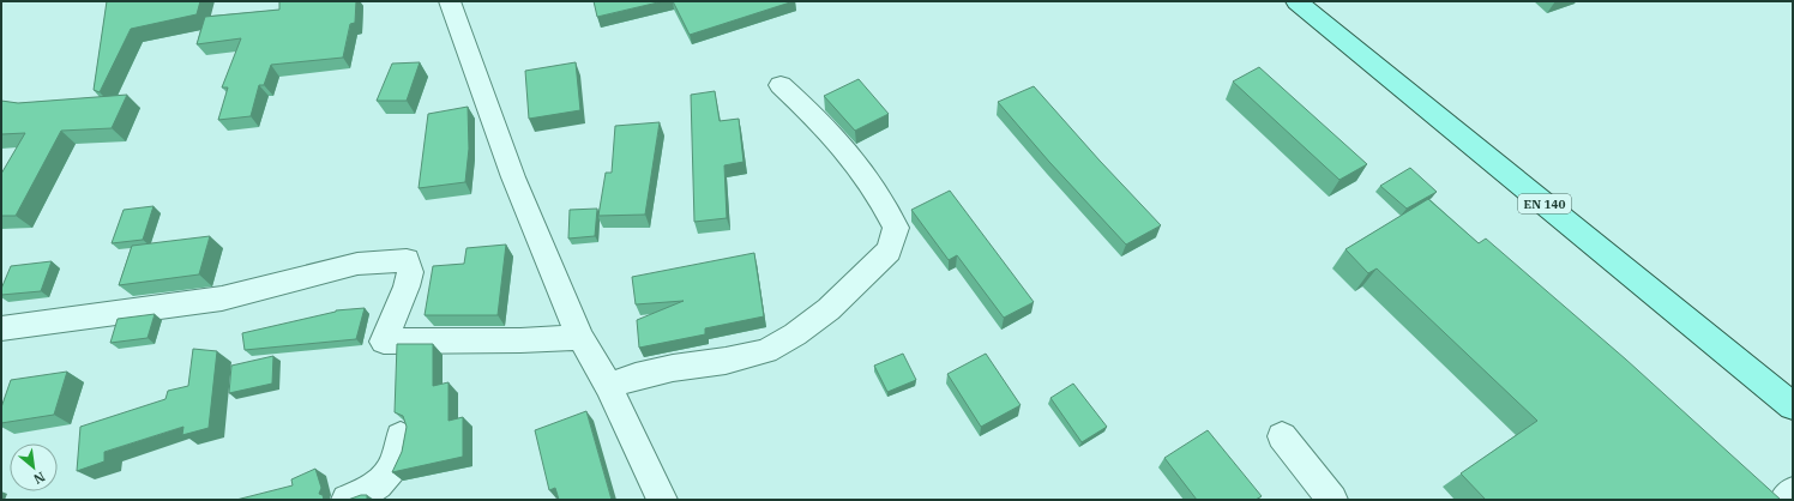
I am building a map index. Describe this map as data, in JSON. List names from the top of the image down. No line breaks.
{"streets":{"main road":["EN 140"]},"north":"bottom right"}
